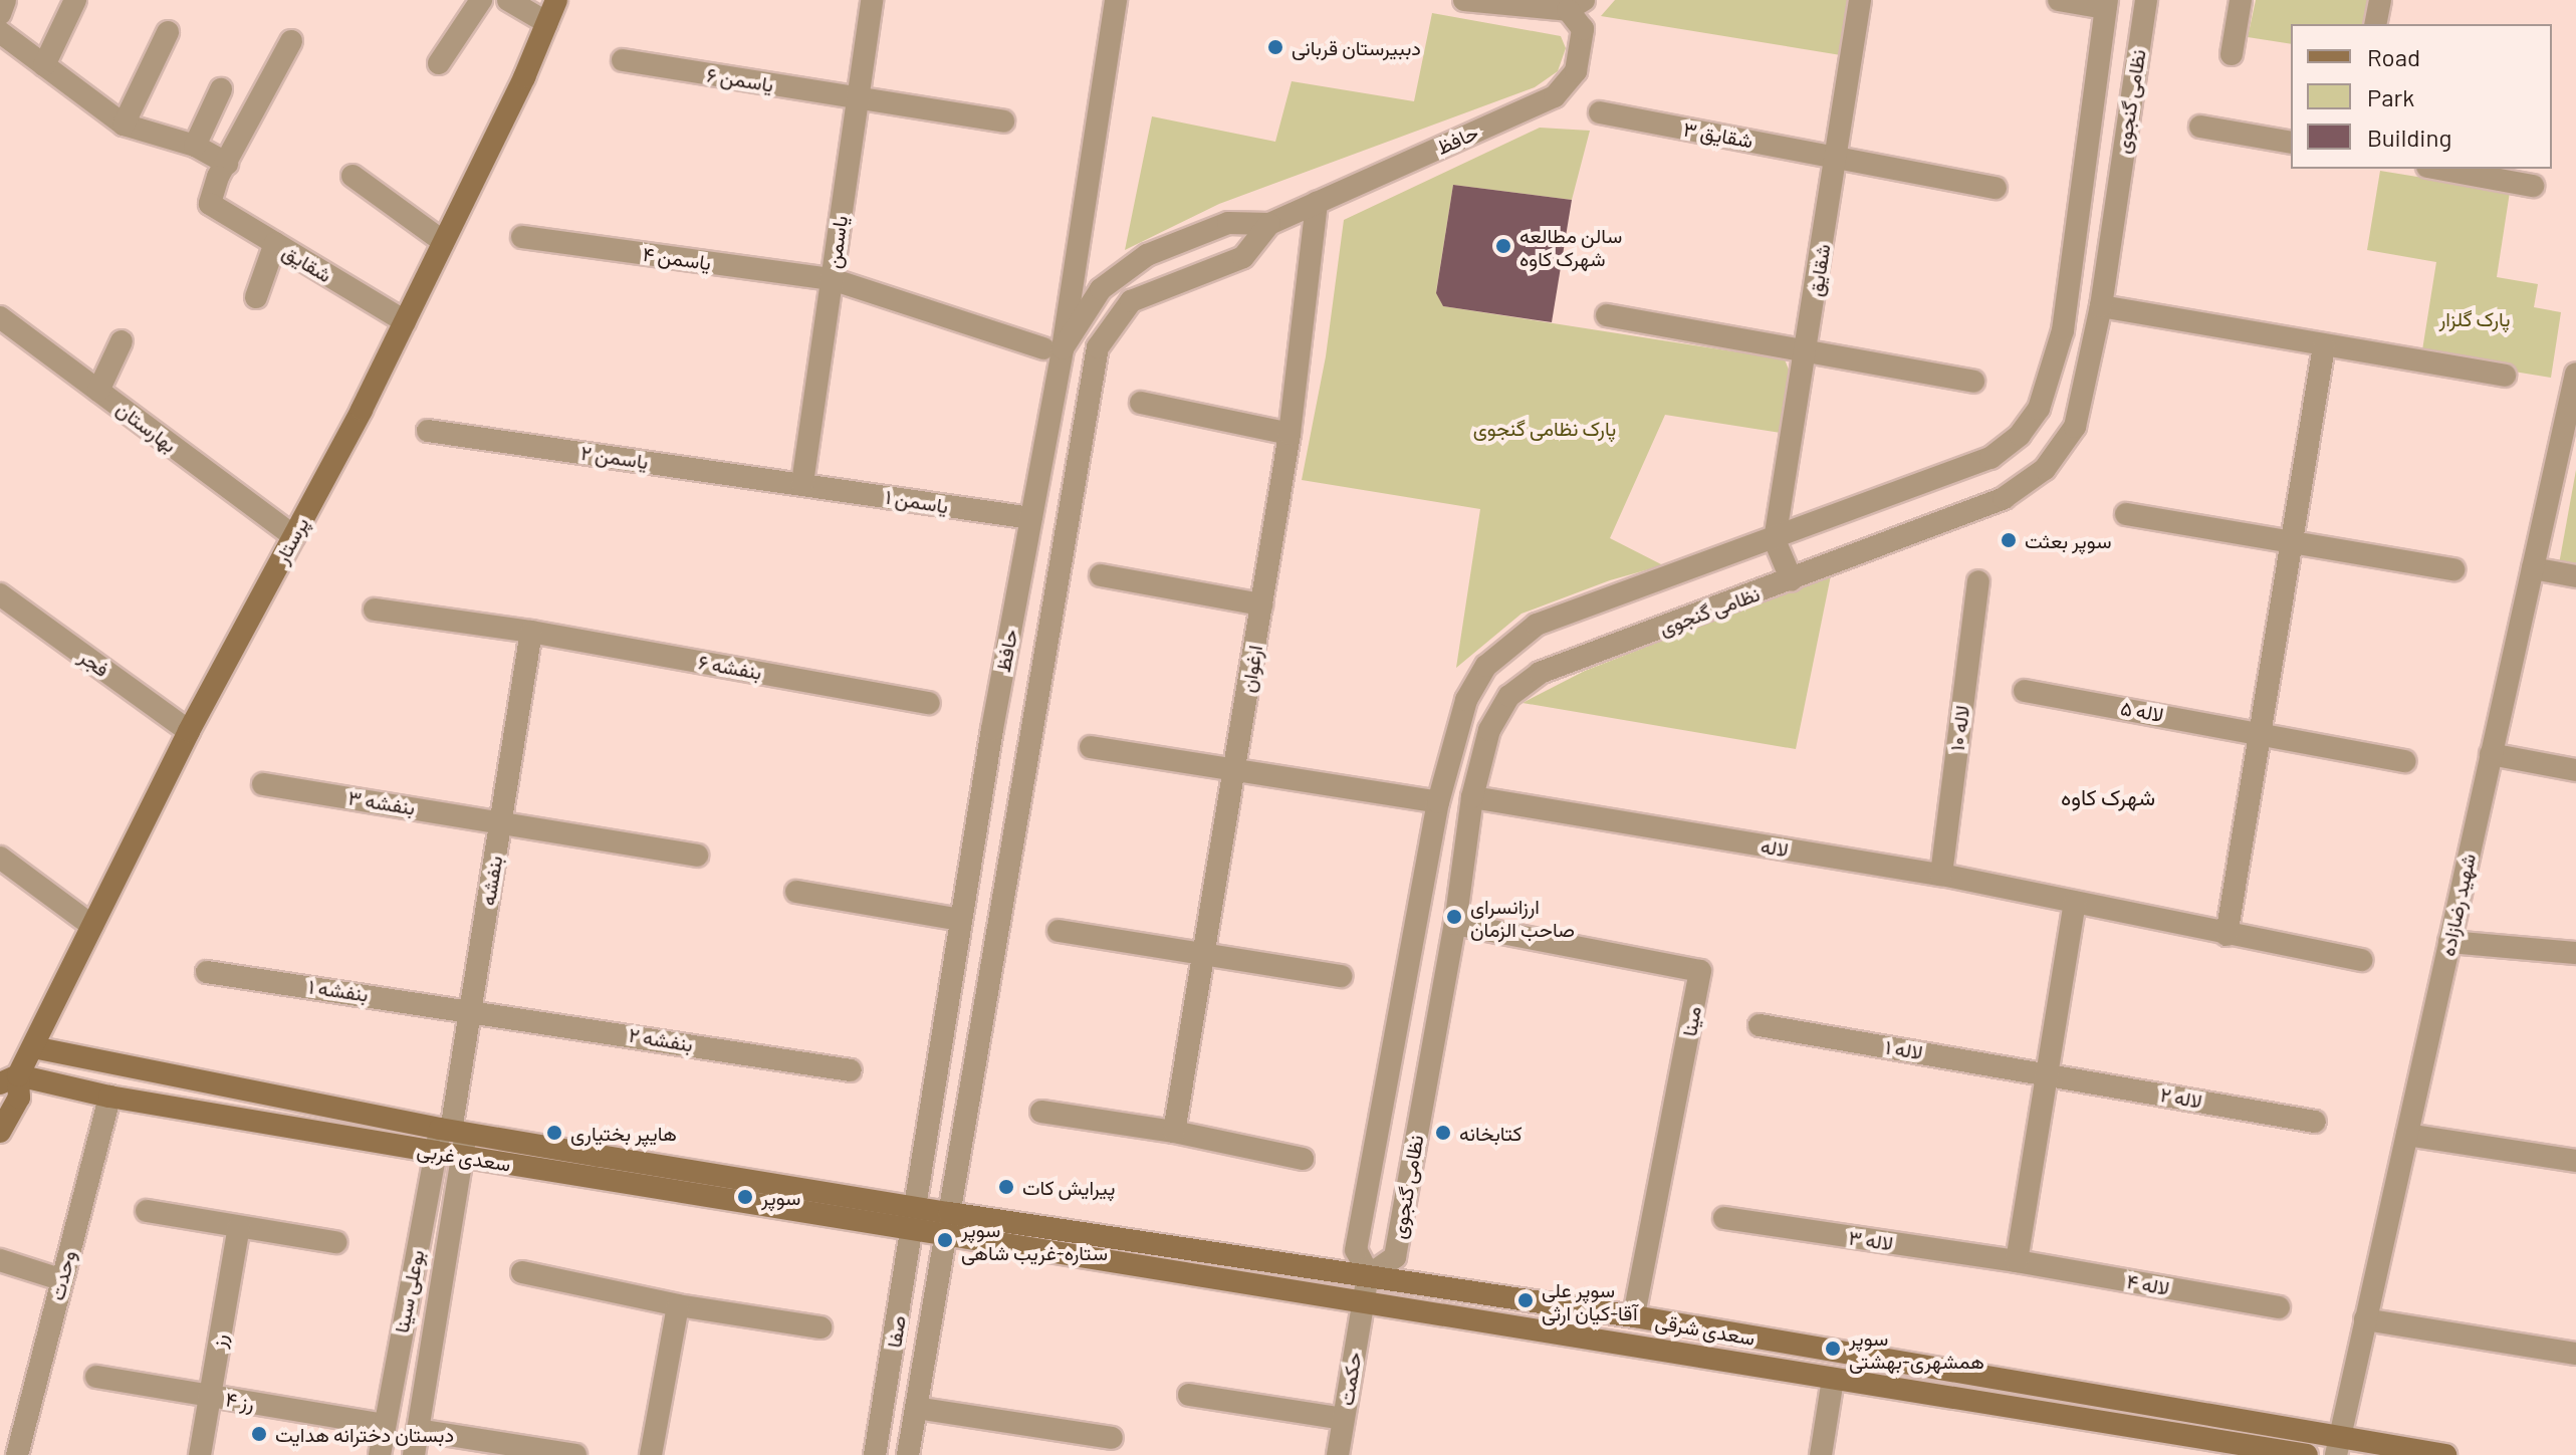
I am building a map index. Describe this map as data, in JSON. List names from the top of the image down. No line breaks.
{"streets":{"main road":["پرستار","سعدی غربی","سعدی شرقی"],"street":["یاسمن ۶","نظامی گنجوی","شقایق ۳","حافظ","یاسمن","یاسمن ۴","شقایق","بهارستان","یاسمن ۲","یاسمن ۱","فجر","بنفشه ۶","ارغوان","لاله ۵","لاله ۱۰","بنفشه ۳","لاله","بنفشه","شهید رضازاده","بنفشه ۱","مینا","بنفشه ۲","لاله ۱","لاله ۲","لاله ۳","وحدت","لاله ۴","بوعلی سینا","صفا","رز","حکمت","رز ۴"]},"crossings":[["یاسمن ۶","یاسمن"],["نظامی گنجوی","شقایق"],["نظامی گنجوی","لاله"],["نظامی گنجوی","مینا"],["نظامی گنجوی","سعدی شرقی"],["نظامی گنجوی","حکمت"],["شقایق ۳","شقایق"],["حافظ","یاسمن ۴"],["حافظ","یاسمن ۱"],["حافظ","ارغوان"],["حافظ","سعدی غربی"],["حافظ","سعدی شرقی"],["حافظ","صفا"],["یاسمن","یاسمن ۴"],["یاسمن","یاسمن ۲"],["یاسمن","یاسمن ۱"],["شقایق","پرستار"],["بهارستان","پرستار"],["یاسمن ۲","یاسمن ۱"],["پرستار","فجر"],["پرستار","سعدی غربی"],["بنفشه ۶","بنفشه"],["لاله ۱۰","لاله"],["بنفشه ۳","بنفشه"],["بنفشه","بنفشه ۱"],["بنفشه","بنفشه ۲"],["بنفشه","سعدی غربی"],["بنفشه","بوعلی سینا"],["شهید رضازاده","سعدی شرقی"],["بنفشه ۱","بنفشه ۲"],["مینا","سعدی شرقی"],["لاله ۱","لاله ۲"],["سعدی غربی","وحدت"],["سعدی غربی","بوعلی سینا"],["سعدی غربی","سعدی شرقی"],["سعدی غربی","صفا"],["لاله ۳","لاله ۴"],["بوعلی سینا","رز ۴"],["سعدی شرقی","صفا"],["سعدی شرقی","حکمت"],["رز","رز ۴"]],"districts":["شهرک کاوه"],"parks":["پارک گلزار","پارک نظامی گنجوی"],"places":["دببیرستان قربانی","سالن مطالعه شهرک کاوه","سوپر بعثت","ارزانسرای صاحب الزمان","هایپر بختیاری","کتابخانه","پیرایش کات","سوپر","سوپر ستاره-غریب شاهی","سوپر علی آقا-کیان ارثی","سوپر همشهری-بهشتی","دبستان دخترانه هدایت"],"legend":["Road","Park","Building"]}
